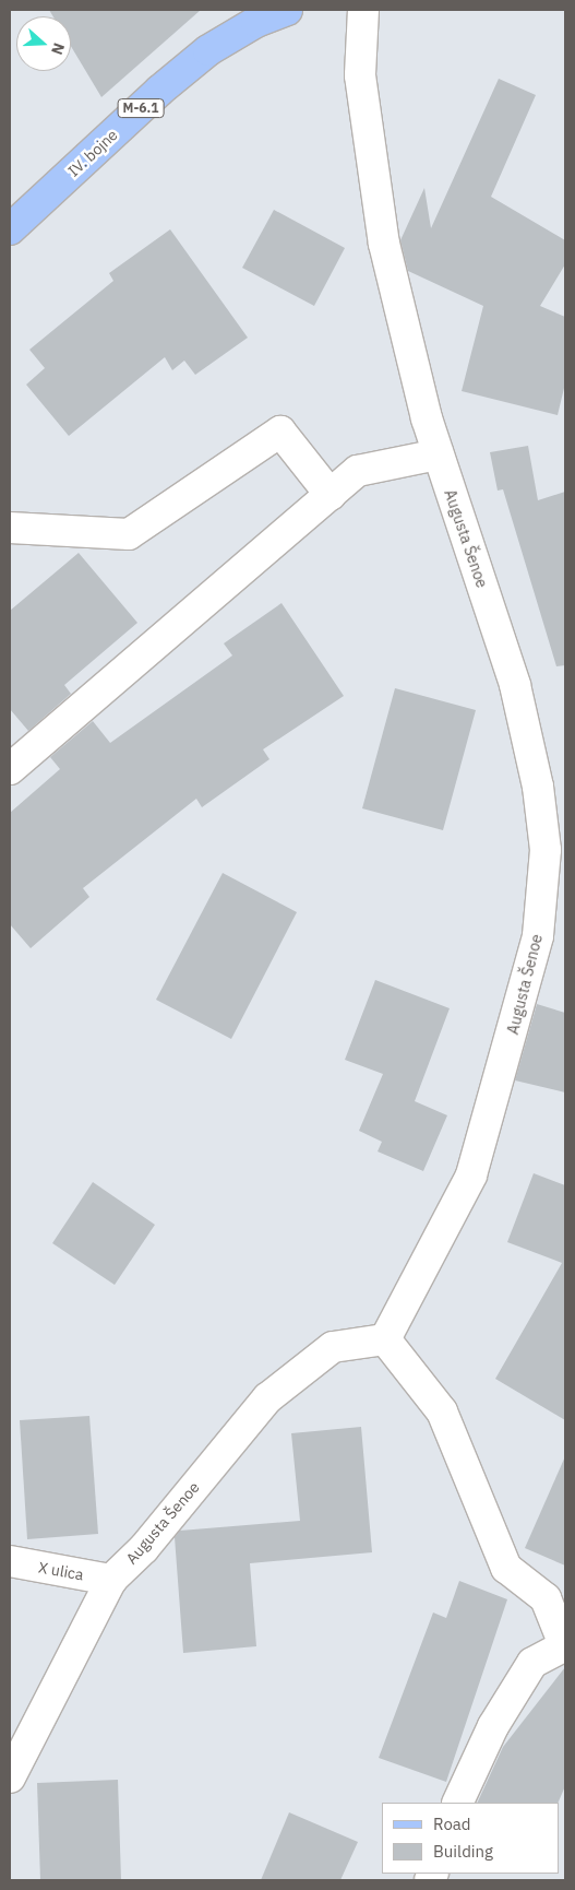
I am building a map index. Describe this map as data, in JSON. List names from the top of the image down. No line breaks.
{"streets":{"main road":["M-6.1","IV. bojne"],"street":["Augusta Šenoe","X ulica"]},"crossings":[["Augusta Šenoe","X ulica"]],"legend":["Road","Building"],"north":"right"}
